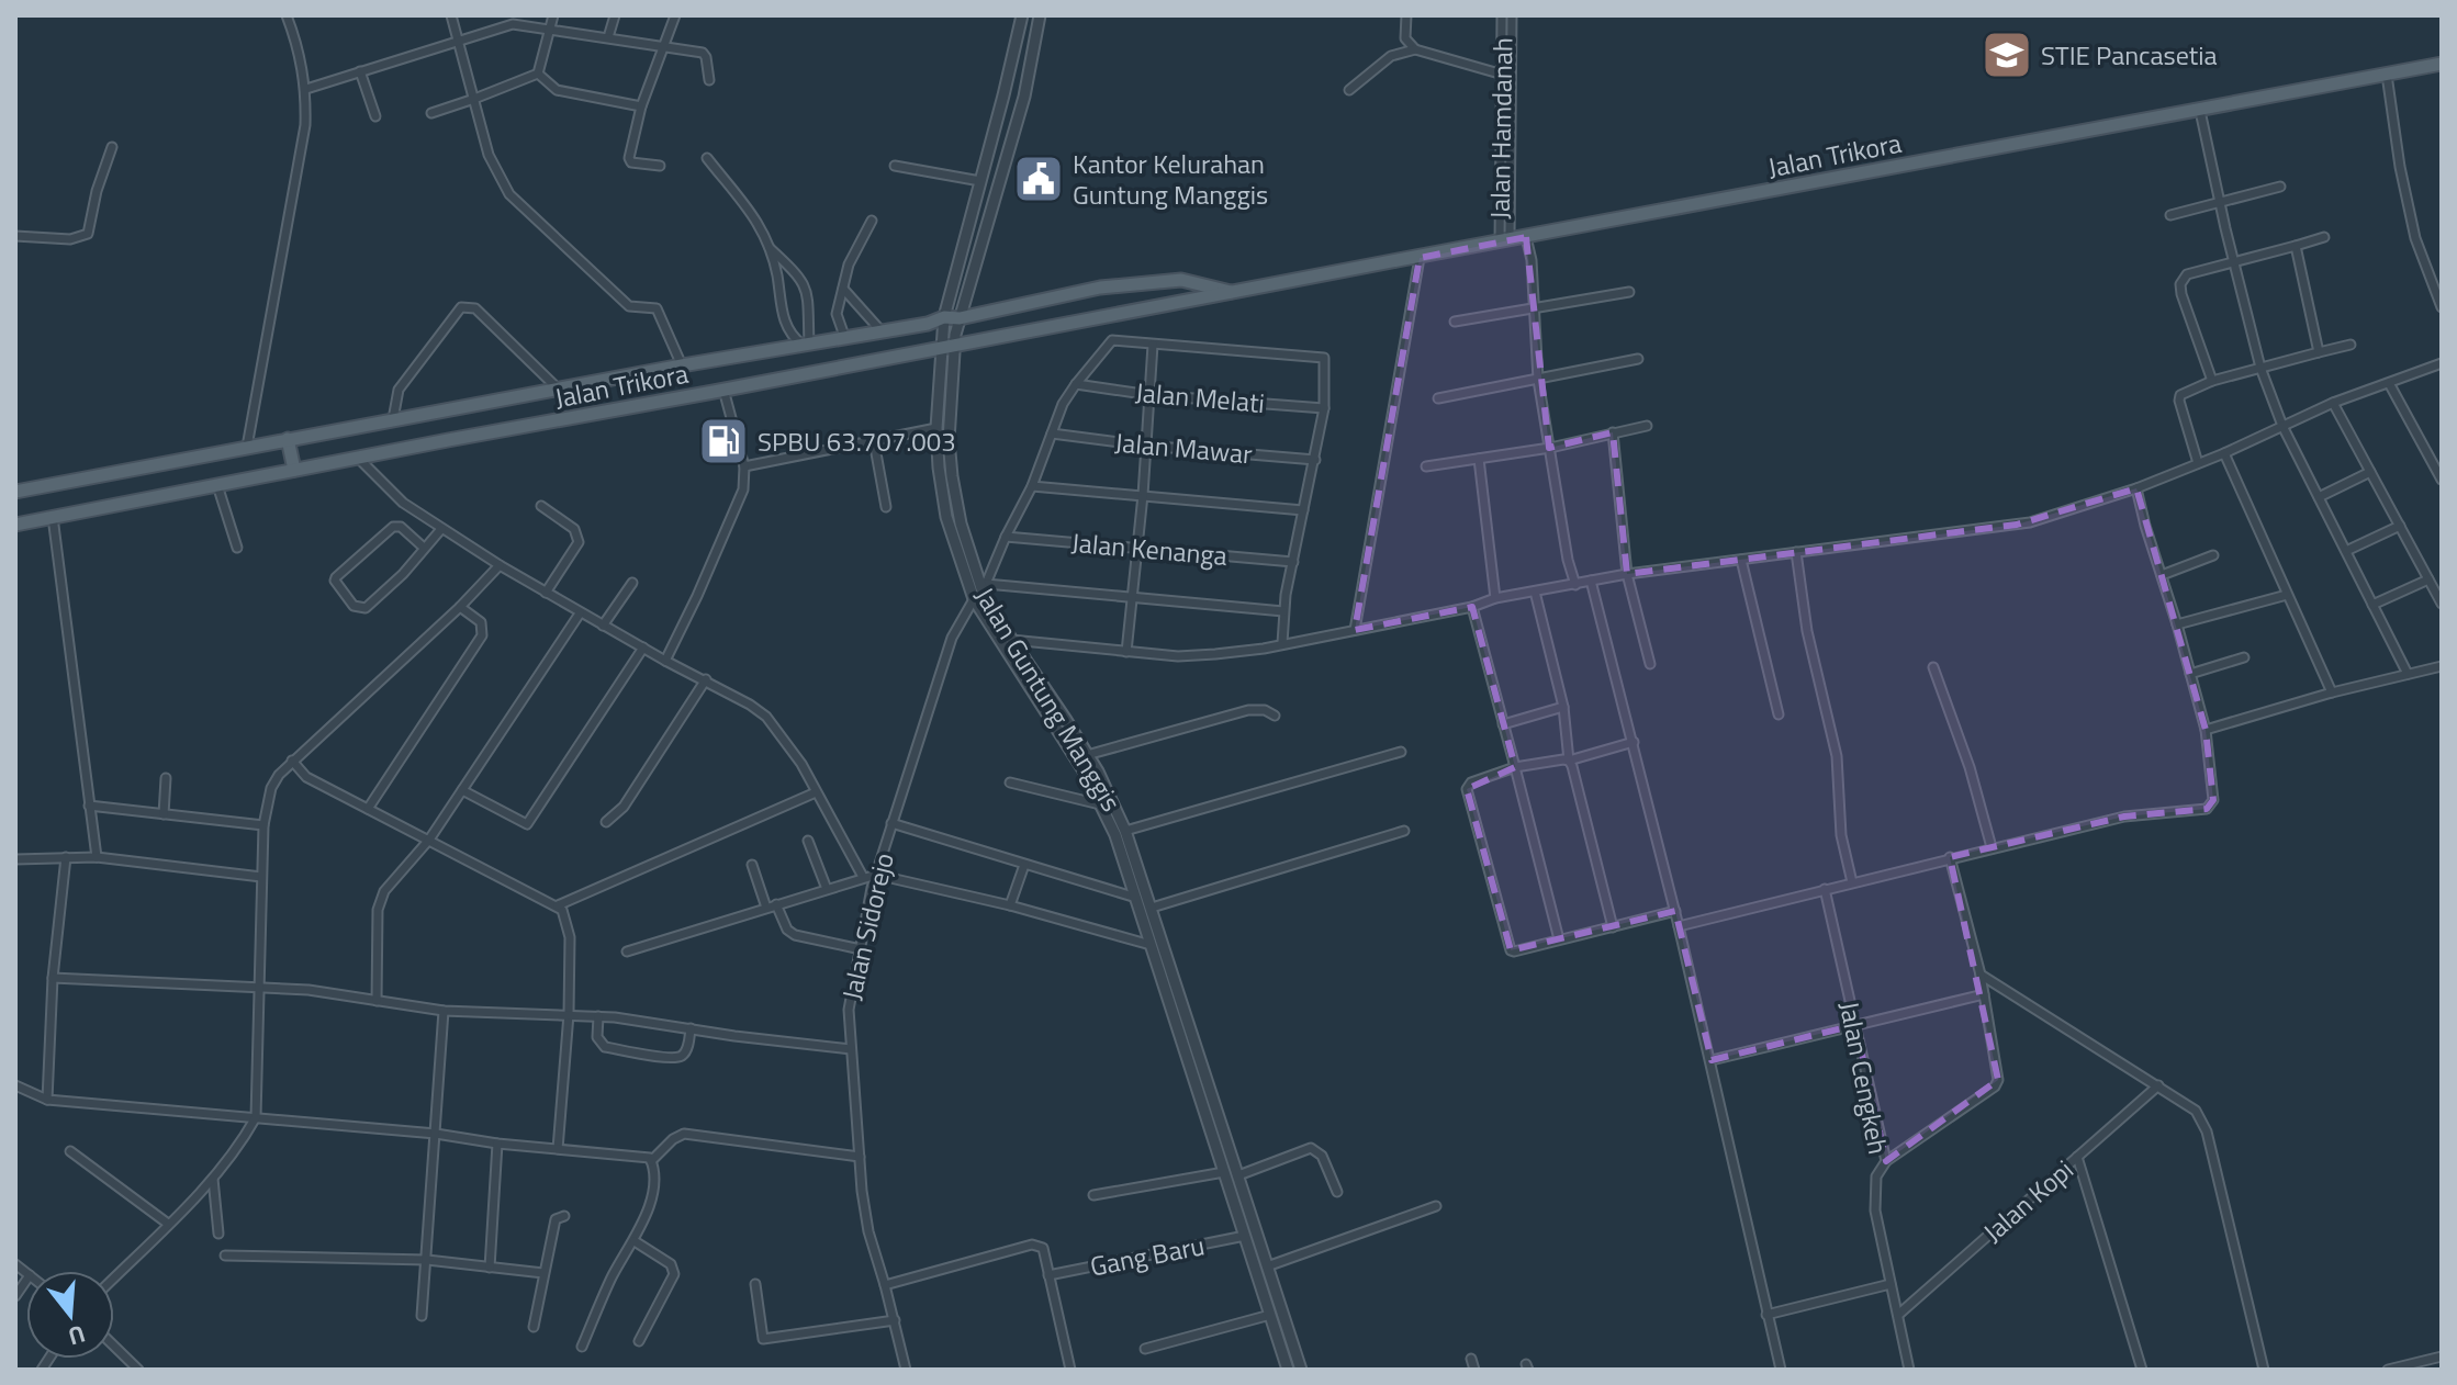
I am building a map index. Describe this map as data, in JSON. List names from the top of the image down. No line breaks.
{"streets":{"main road":["Jalan Trikora"],"street":["Jalan Hamdanah","Jalan Melati","Jalan Mawar","Jalan Kenanga","Jalan Guntung Manggis","Jalan Sidorejo","Jalan Cengkeh","Jalan Kopi","Gang Baru"]},"crossings":[["Jalan Hamdanah","Jalan Trikora"],["Jalan Trikora","Jalan Guntung Manggis"],["Jalan Guntung Manggis","Jalan Sidorejo"],["Jalan Guntung Manggis","Gang Baru"],["Jalan Cengkeh","Jalan Kopi"]],"places":{"school or university":["STIE Pancasetia"],"public building":["Kantor Kelurahan Guntung Manggis"],"fuel station":["SPBU 63.707.003"]},"north":"bottom"}
